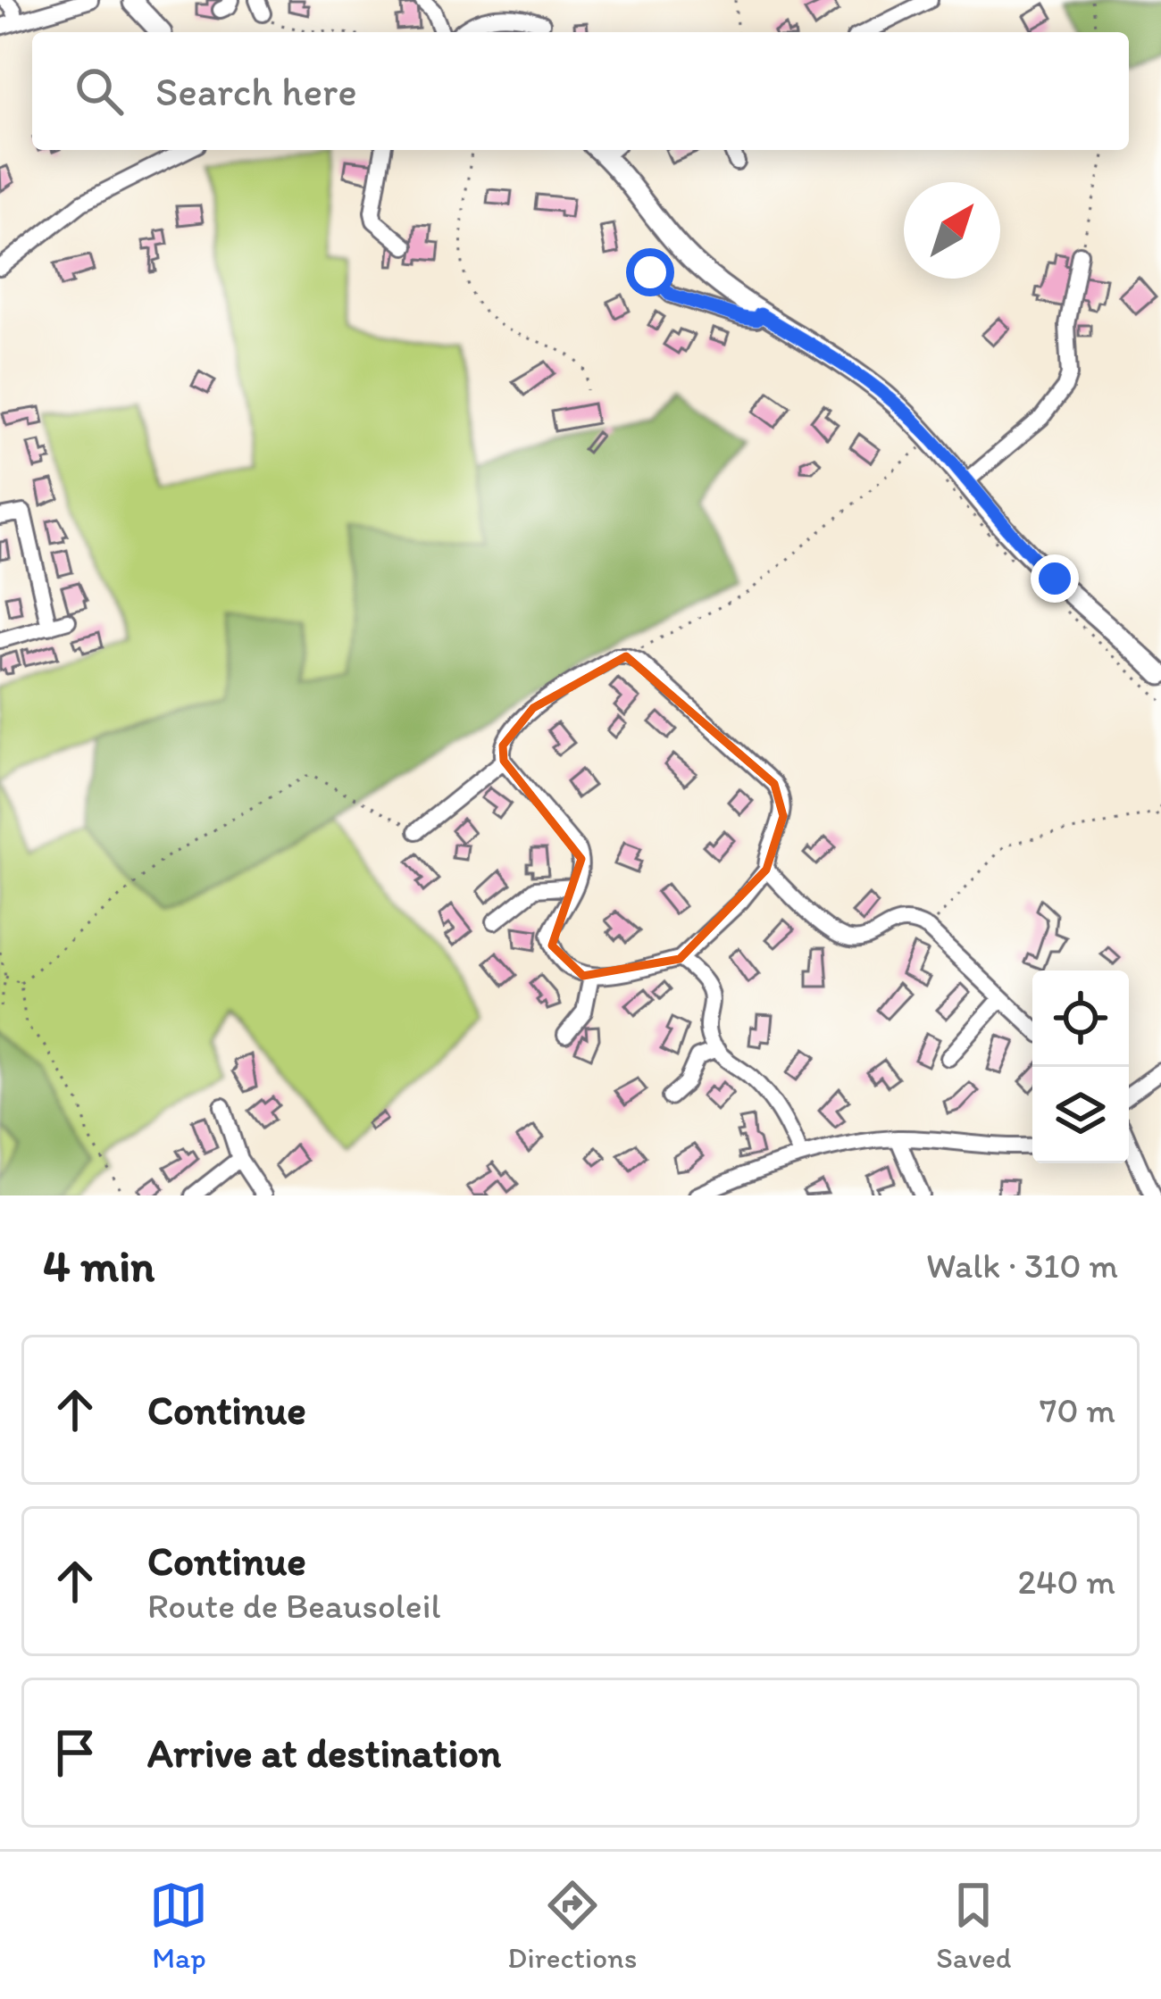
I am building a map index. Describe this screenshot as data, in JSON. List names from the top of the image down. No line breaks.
{"north":"top right","page":{"search":"Search here","heading":["4 min","Walk · 310 m"],"list":[["Continue","70 m"],["Continue","Route de Beausoleil","240 m"],"Arrive at destination"],"nav":["Map","Directions","Saved"]}}
